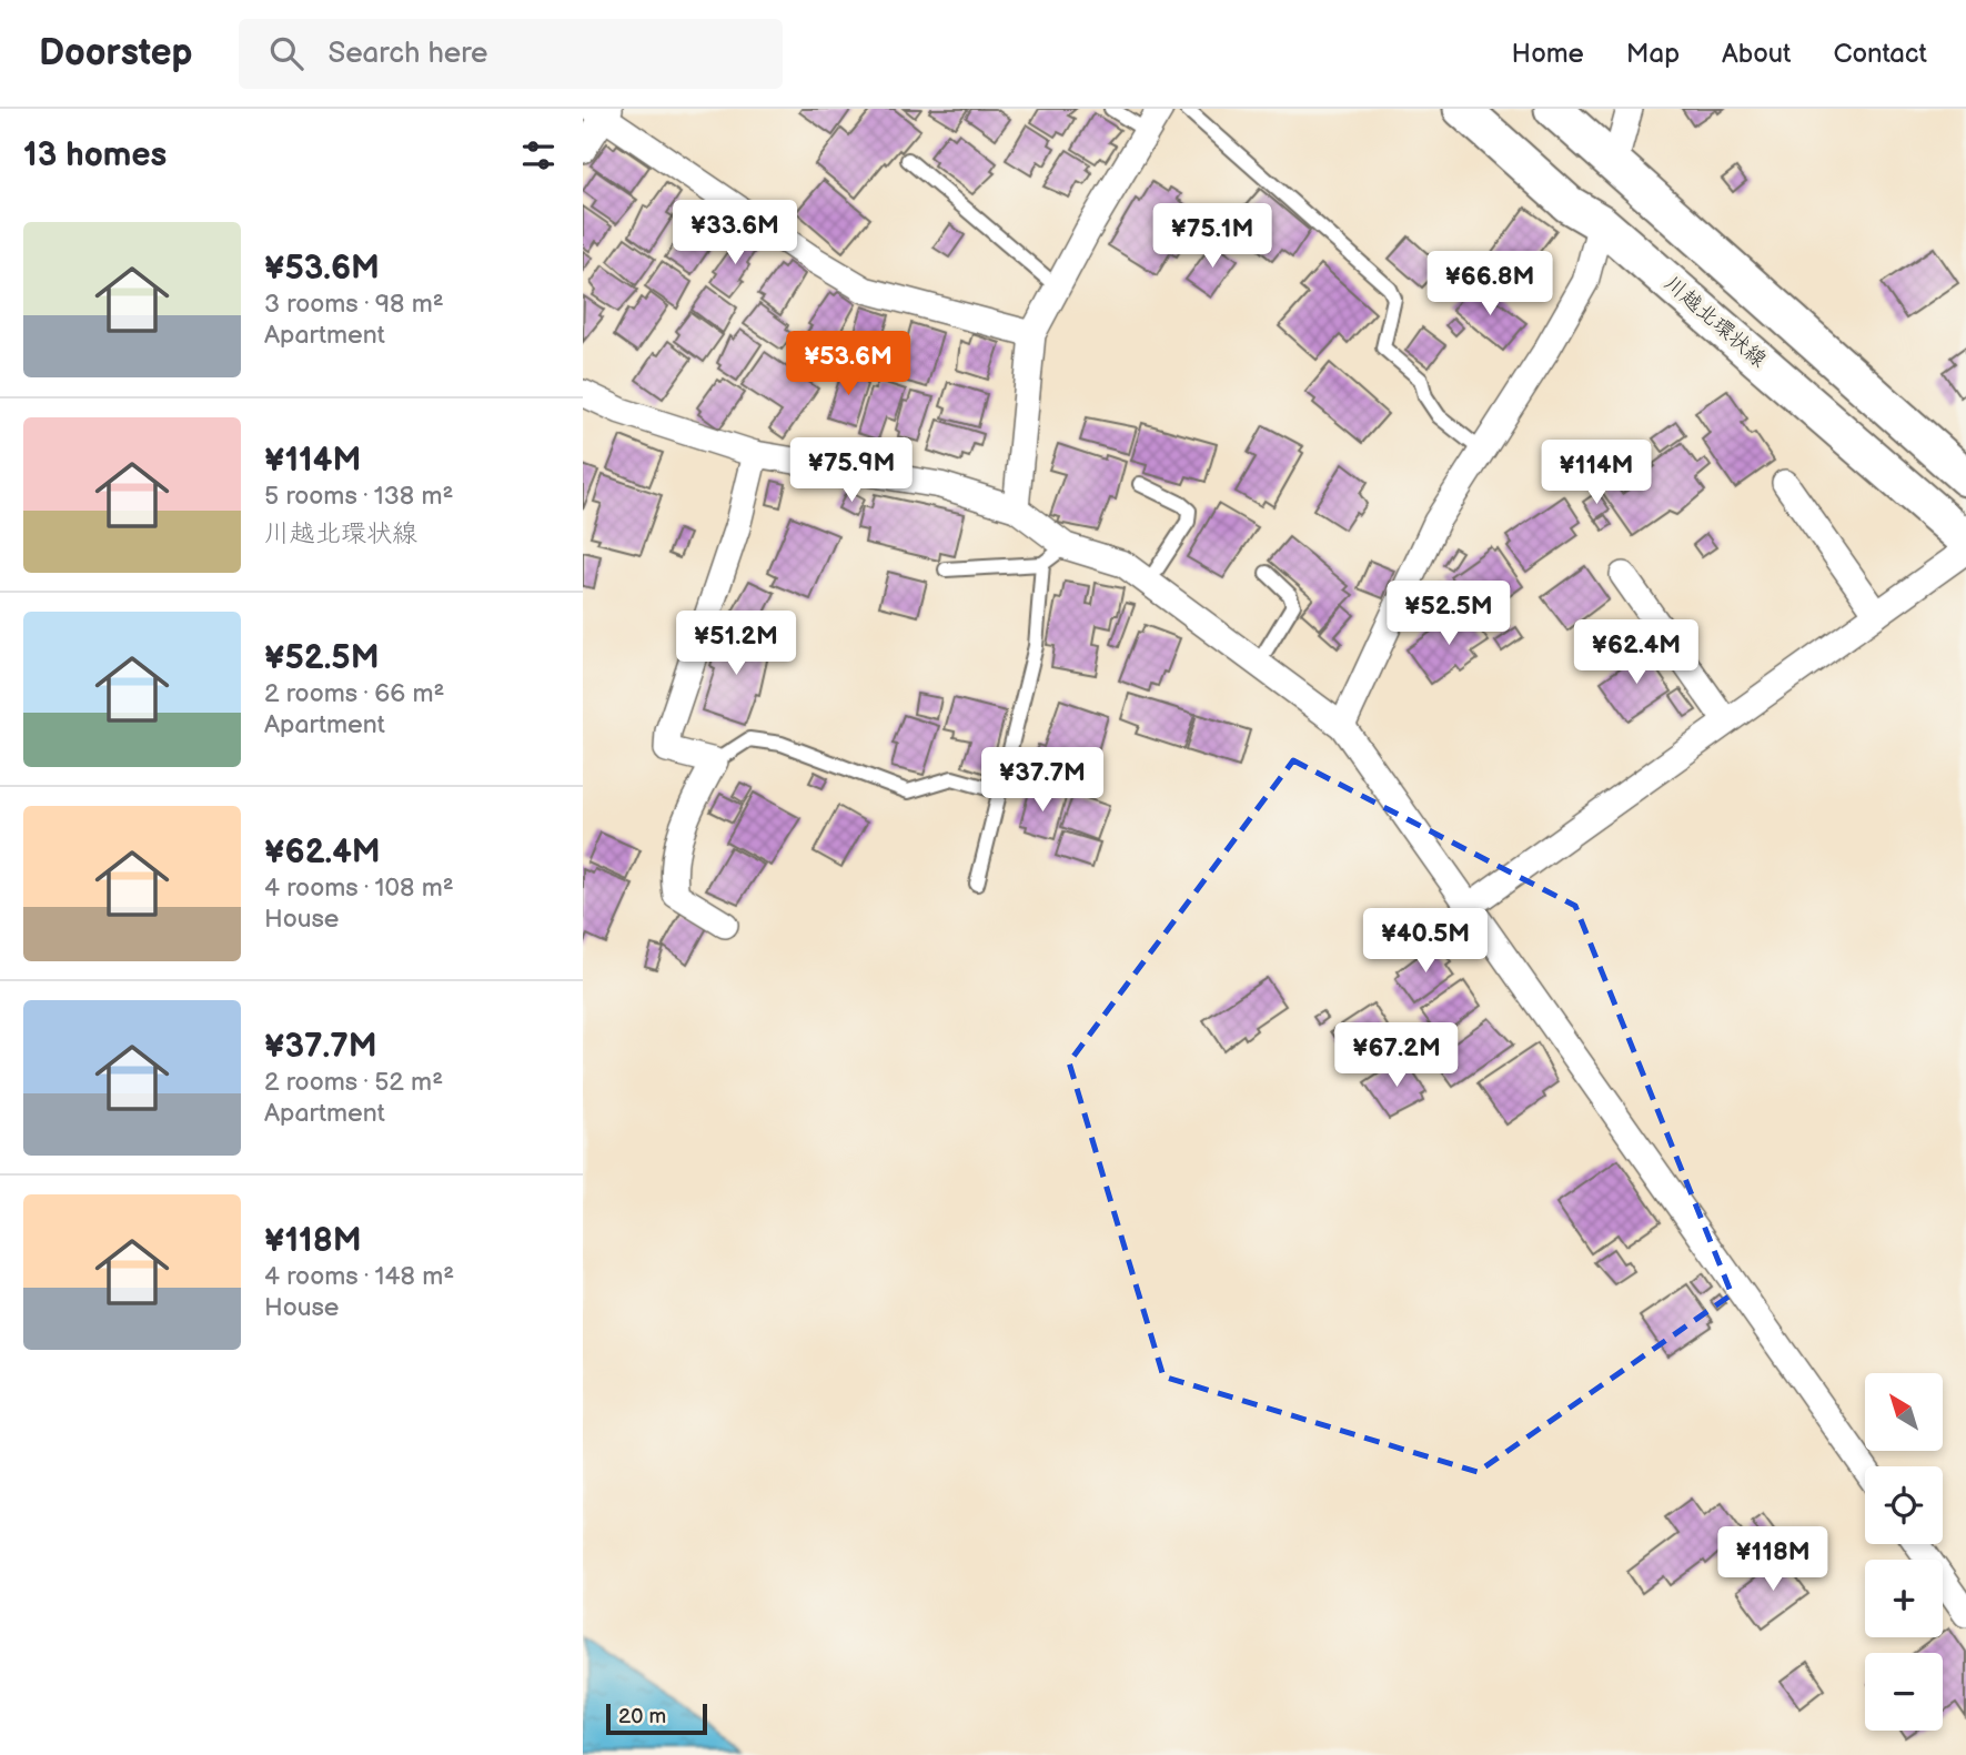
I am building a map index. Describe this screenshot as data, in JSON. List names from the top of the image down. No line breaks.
{"streets":{"main road":["川越北環状線"]},"scale_bar":"20 m","north":"top left","page":{"header":"Doorstep","search":"Search here","nav":["Home","Map","About","Contact"],"heading":"13 homes","price":["¥33.6M","¥75.1M","¥66.8M","¥53.6M","¥75.9M","¥114M","¥52.5M","¥51.2M","¥62.4M","¥37.7M","¥40.5M","¥67.2M","¥118M"],"list":[{"name":"¥53.6M","note":"3 rooms · 98 m² · Apartment"},{"name":"¥114M","note":"5 rooms · 138 m² · 川越北環状線"},{"name":"¥52.5M","note":"2 rooms · 66 m² · Apartment"},{"name":"¥62.4M","note":"4 rooms · 108 m² · House"},{"name":"¥37.7M","note":"2 rooms · 52 m² · Apartment"},{"name":"¥118M","note":"4 rooms · 148 m² · House"}],"map_buttons":["+","−"],"scale":"20 m"}}
